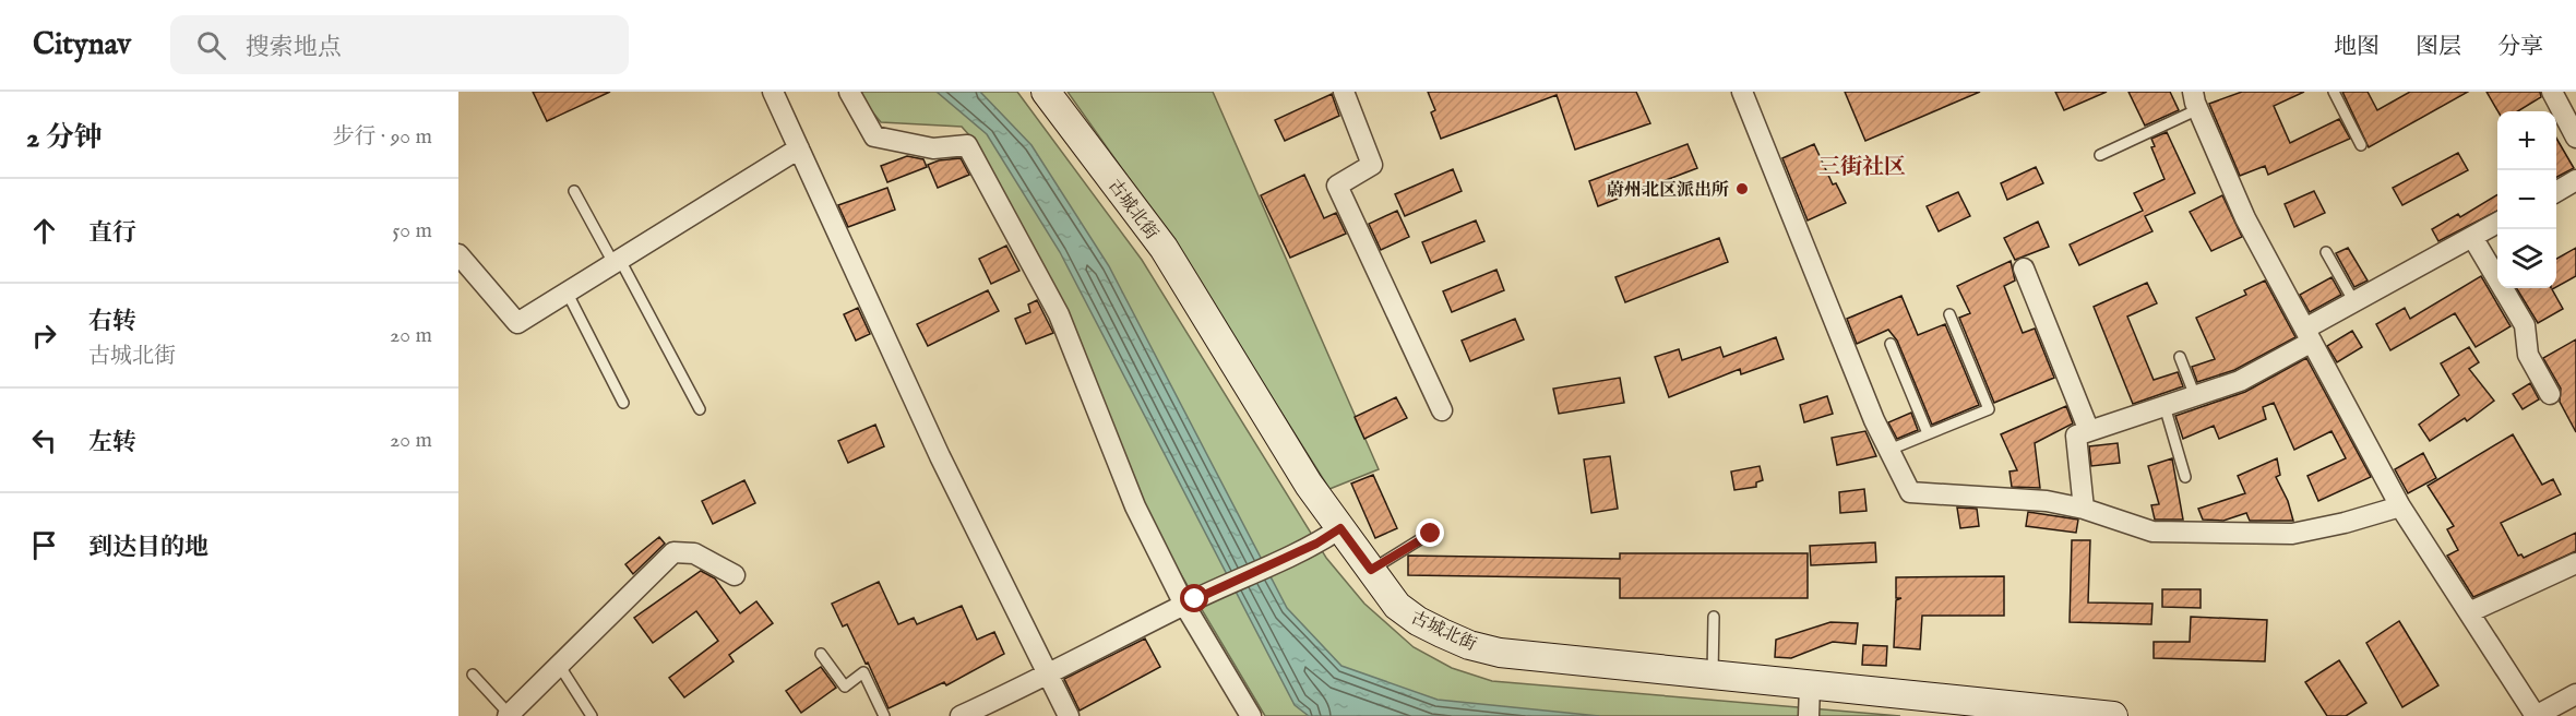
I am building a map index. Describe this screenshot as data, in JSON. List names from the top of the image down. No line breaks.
{"streets":{"main road":["古城北街"]},"districts":["三街社区"],"places":["蔚州北区派出所"],"page":{"header":"Citynav","search":"搜索地点","nav":["地图","图层","分享"],"heading":["2 分钟","步行 · 90 m"],"map_buttons":["+","−"],"list":[["直行","50 m"],["右转","古城北街","20 m"],["左转","20 m"],"到达目的地"]}}
